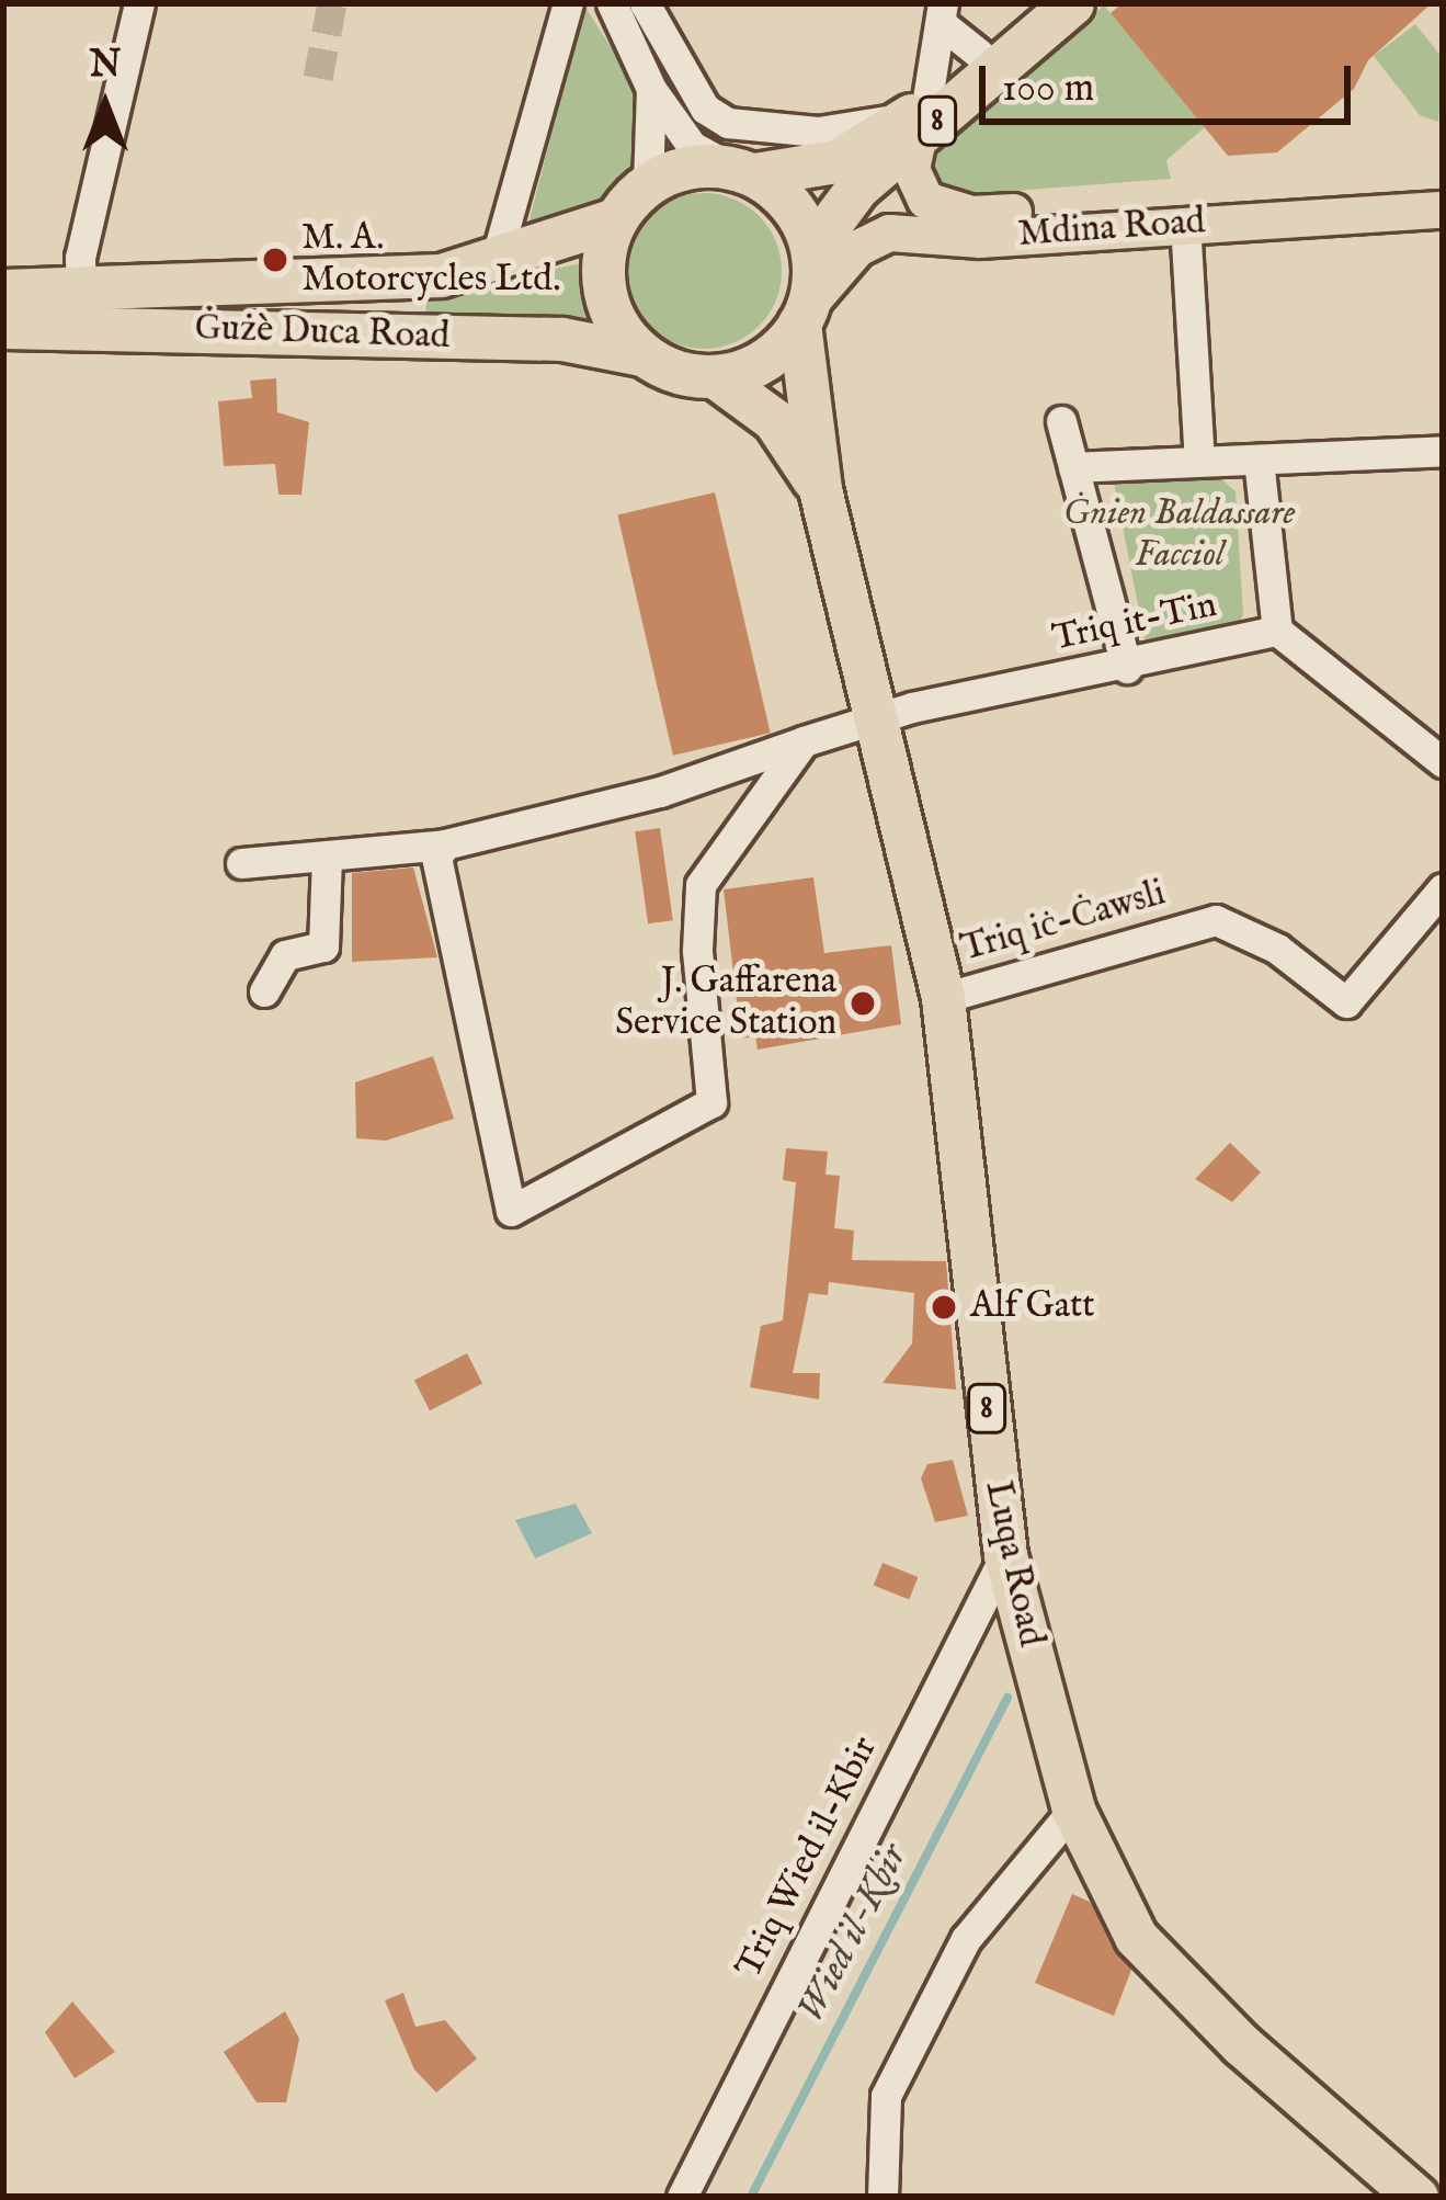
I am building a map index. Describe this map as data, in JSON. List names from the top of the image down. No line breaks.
{"streets":{"highway":["8","Ġużè Duca Road","Luqa Road"],"main road":["Mdina Road"],"street":["Triq it-Tin","Triq iċ-Ċawsli","Triq Wied il-Kbir"]},"crossings":[["8","Mdina Road"],["8","Ġużè Duca Road"],["8","Luqa Road"],["Mdina Road","Ġużè Duca Road"],["Mdina Road","Luqa Road"],["Ġużè Duca Road","Luqa Road"],["Triq it-Tin","Luqa Road"],["Triq iċ-Ċawsli","Luqa Road"],["Luqa Road","Triq Wied il-Kbir"]],"water":["Wied il-Kbir"],"parks":["Ġnien Baldassare Facciol"],"places":["M. A. Motorcycles Ltd.","J. Gaffarena Service Station","Alf Gatt"],"scale_bar":"100 m","north":"top"}
